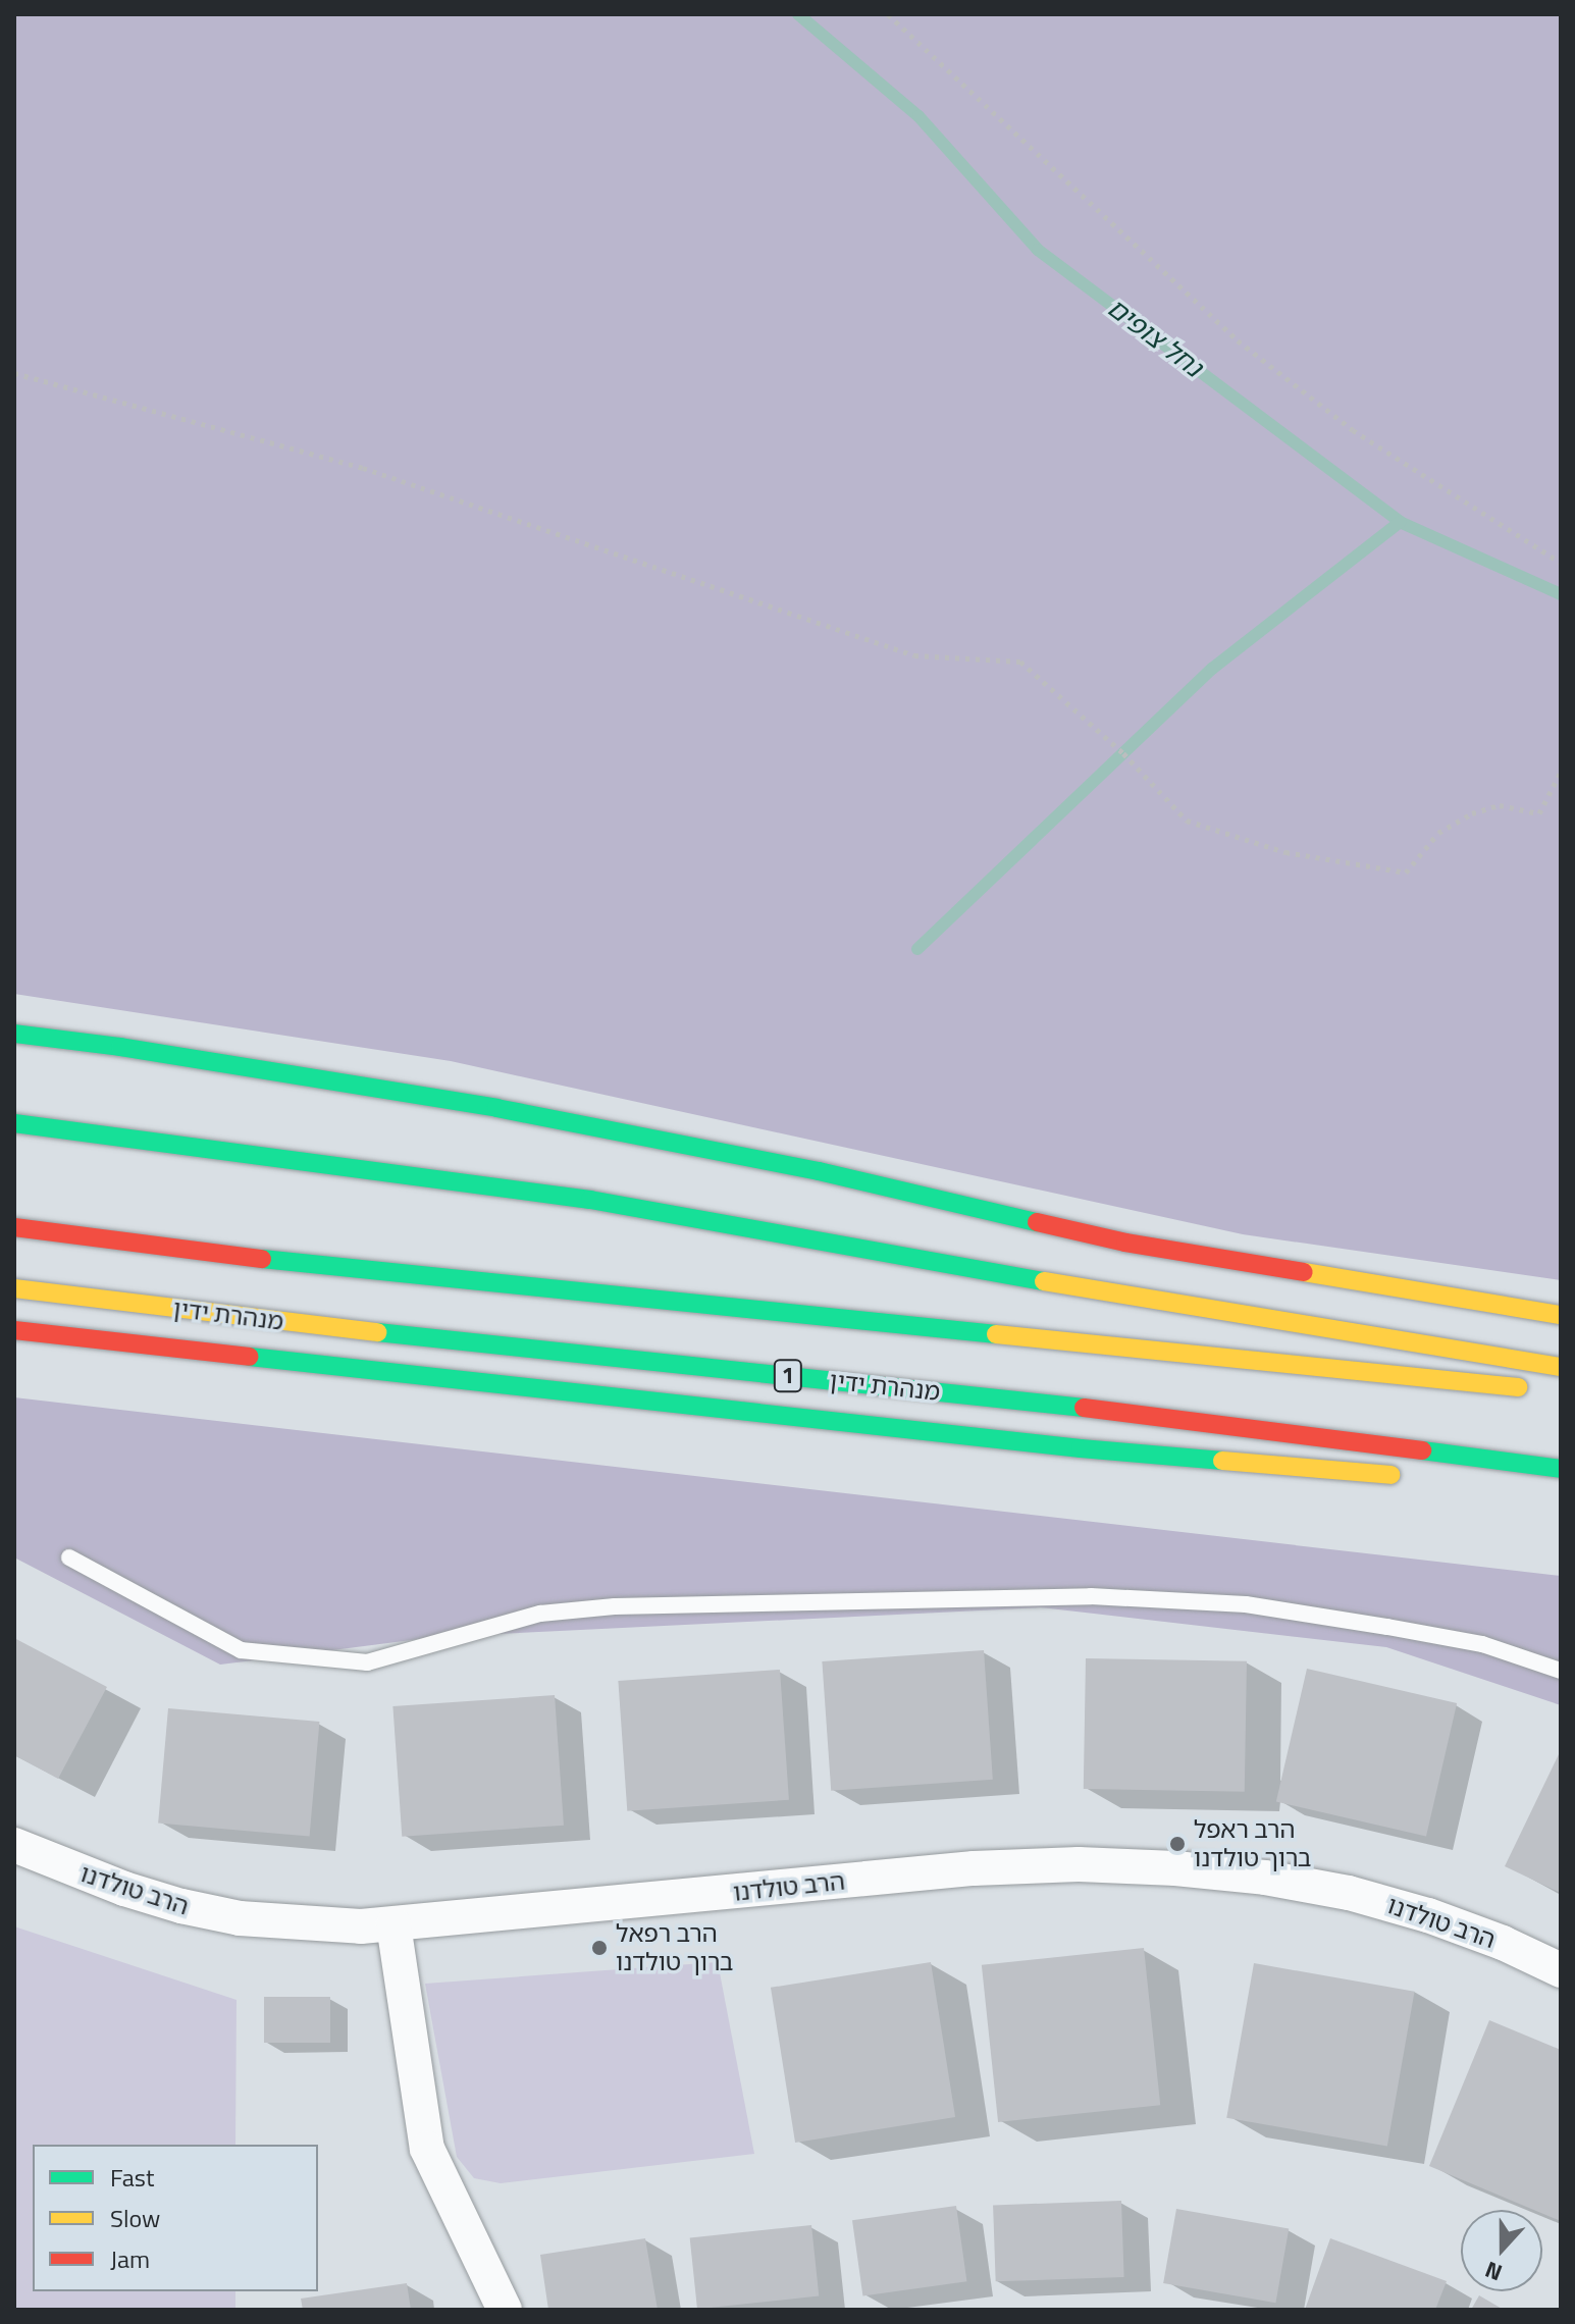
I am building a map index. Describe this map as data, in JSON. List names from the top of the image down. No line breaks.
{"streets":{"highway":["מנהרת ידין","1"],"street":["הרב טולדנו"]},"water":["נחל צופים"],"places":["הרב ראפל ברוך טולדנו","הרב רפאל ברוך טולדנו"],"legend":["Fast","Slow","Jam"],"north":"bottom"}
